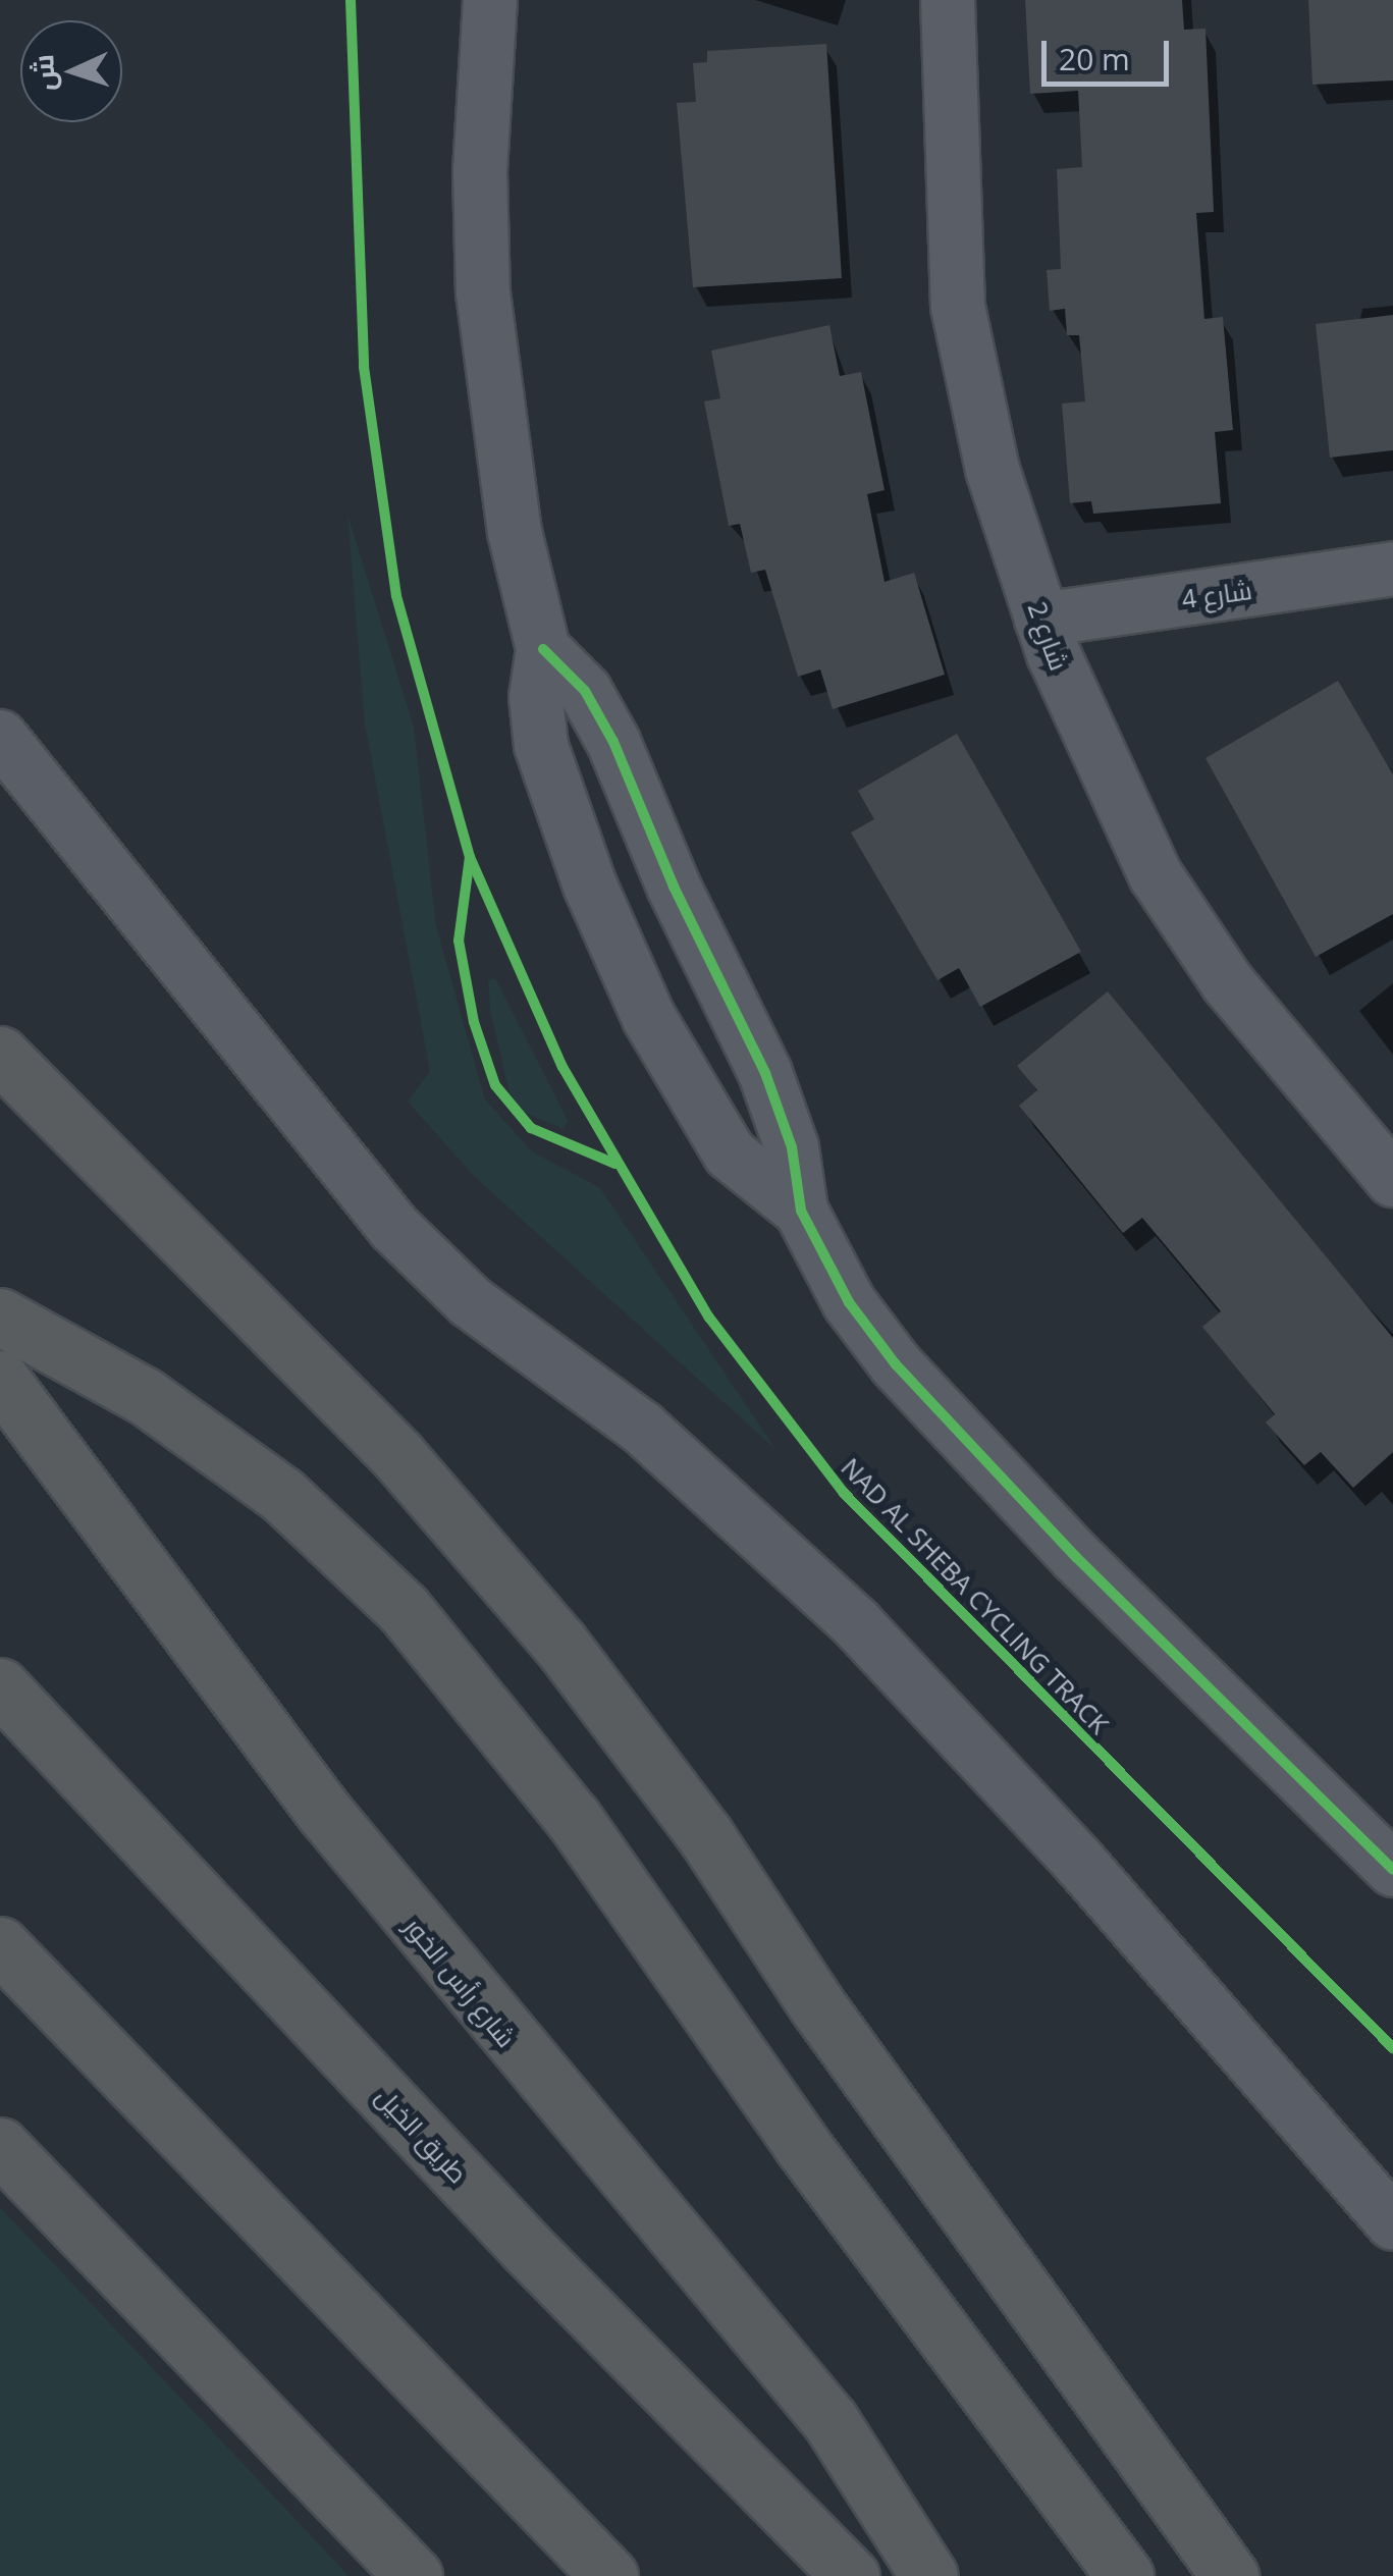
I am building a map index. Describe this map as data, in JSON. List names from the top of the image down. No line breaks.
{"streets":{"highway":["شارع رأس الخور","طريق الخيل"],"street":["شارع 4","شارع 2"],"cycle path":["NAD AL SHEBA CYCLING TRACK"]},"crossings":[["شارع 4","شارع 2"]],"scale_bar":"20 m","north":"left"}
